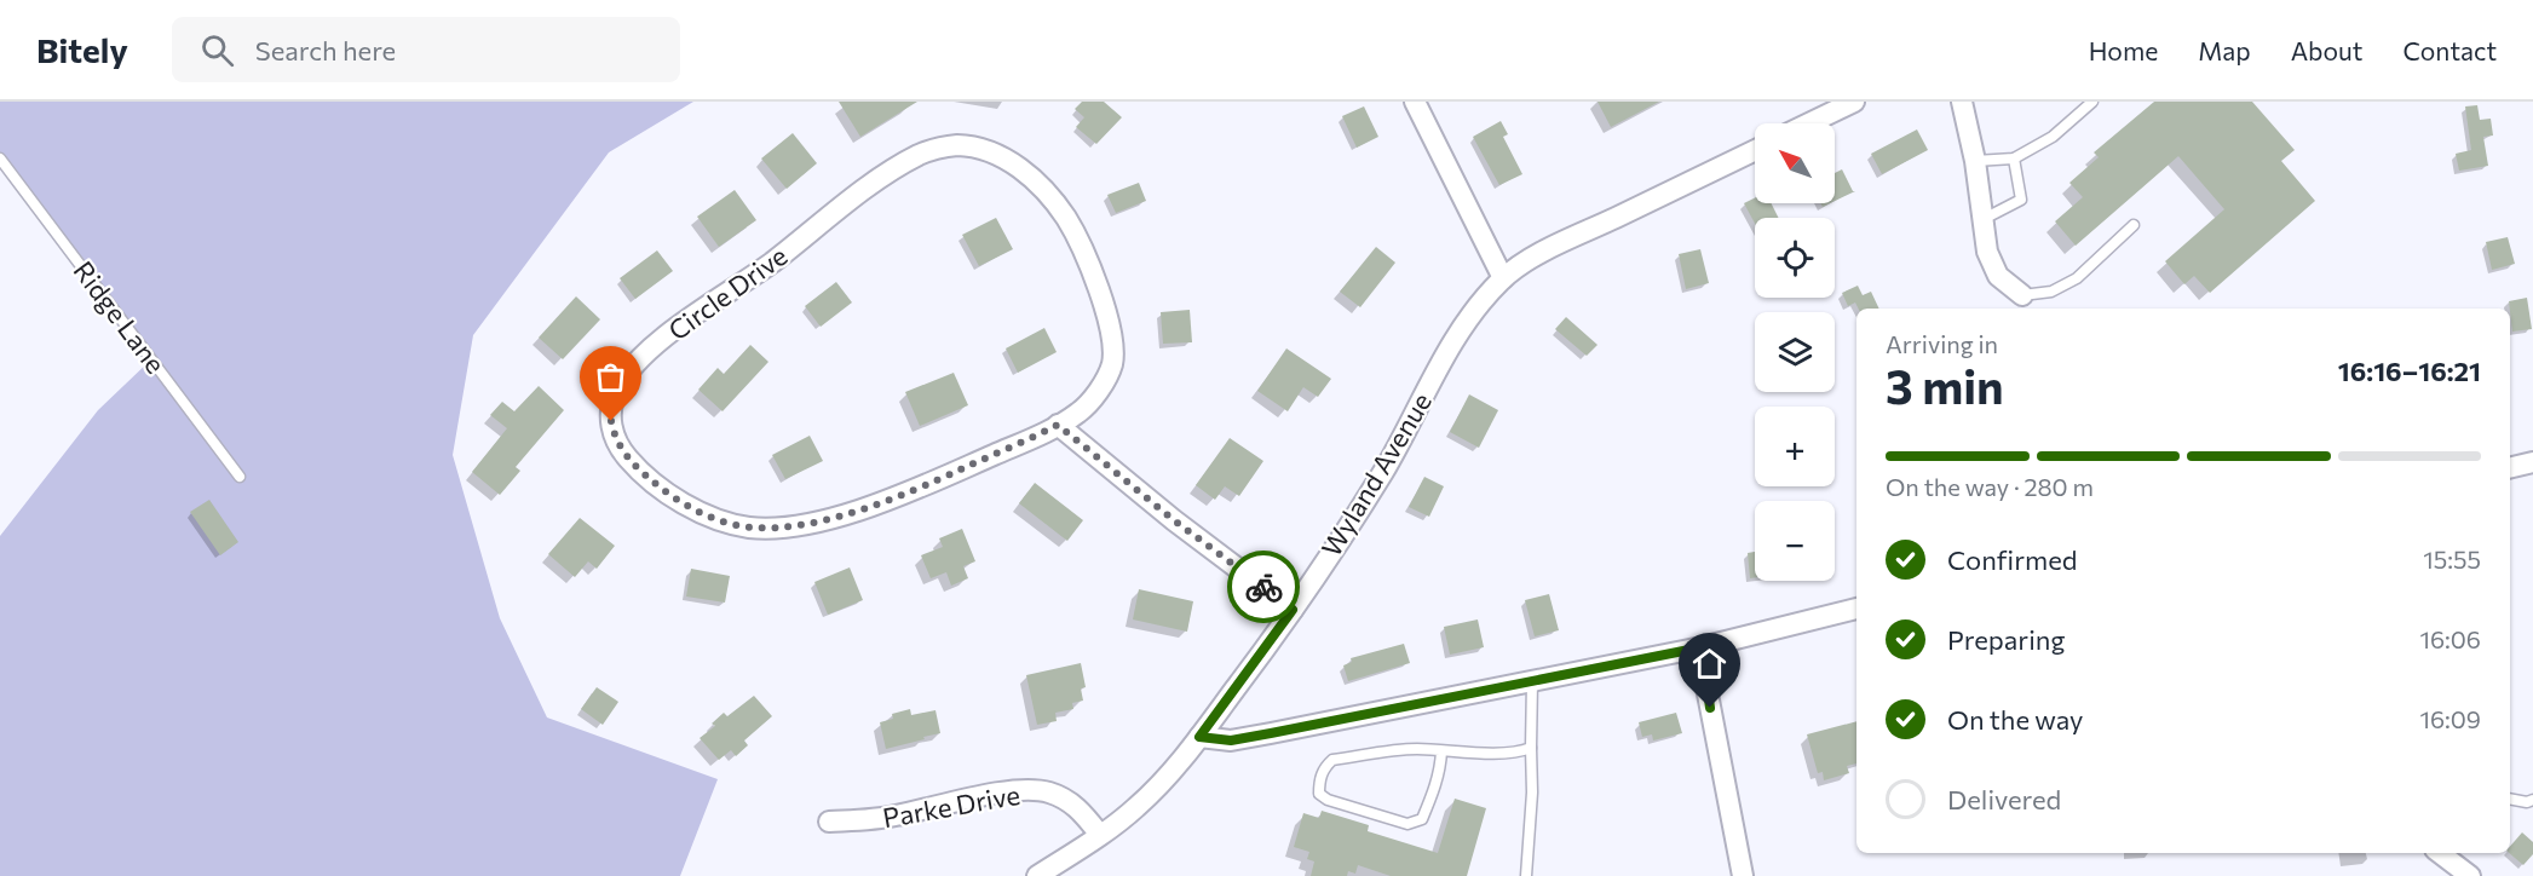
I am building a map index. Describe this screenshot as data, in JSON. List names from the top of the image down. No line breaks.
{"streets":{"street":["Circle Drive","Wyland Avenue","Parke Drive"],"lane":["Ridge Lane"]},"crossings":[["Wyland Avenue","Parke Drive"]],"north":"top left","page":{"header":"Bitely","search":"Search here","nav":["Home","Map","About","Contact"],"map_buttons":["+","−"],"heading":["3 min","Arriving in","16:16–16:21"],"bar":"On the way · 280 m","list":[["Confirmed","15:55"],["Preparing","16:06"],["On the way","16:09"],"Delivered"]}}
